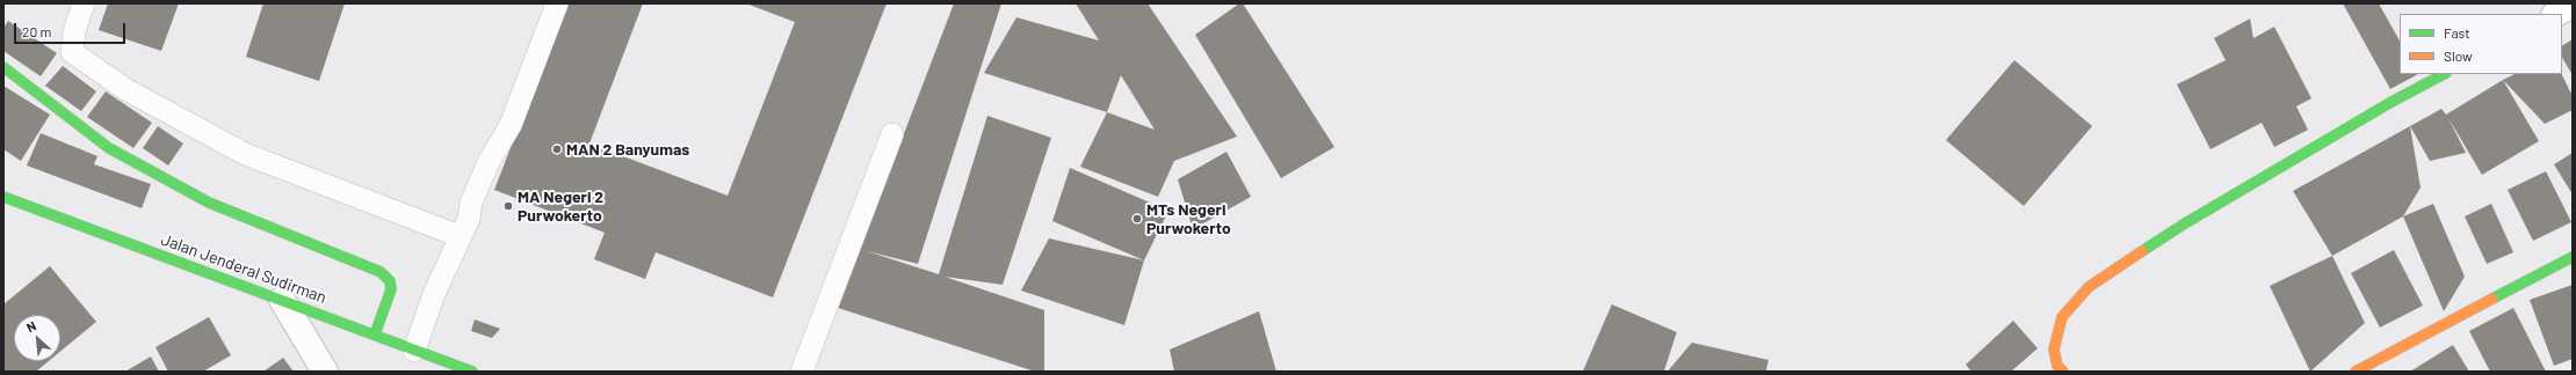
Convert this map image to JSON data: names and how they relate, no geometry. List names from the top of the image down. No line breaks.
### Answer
{"streets":{"street":["Jalan Jenderal Sudirman"]},"places":["MAN 2 Banyumas","MA Negeri 2 Purwokerto","MTs Negeri Purwokerto"],"legend":["Fast","Slow"],"scale_bar":"20 m","north":"top left"}
